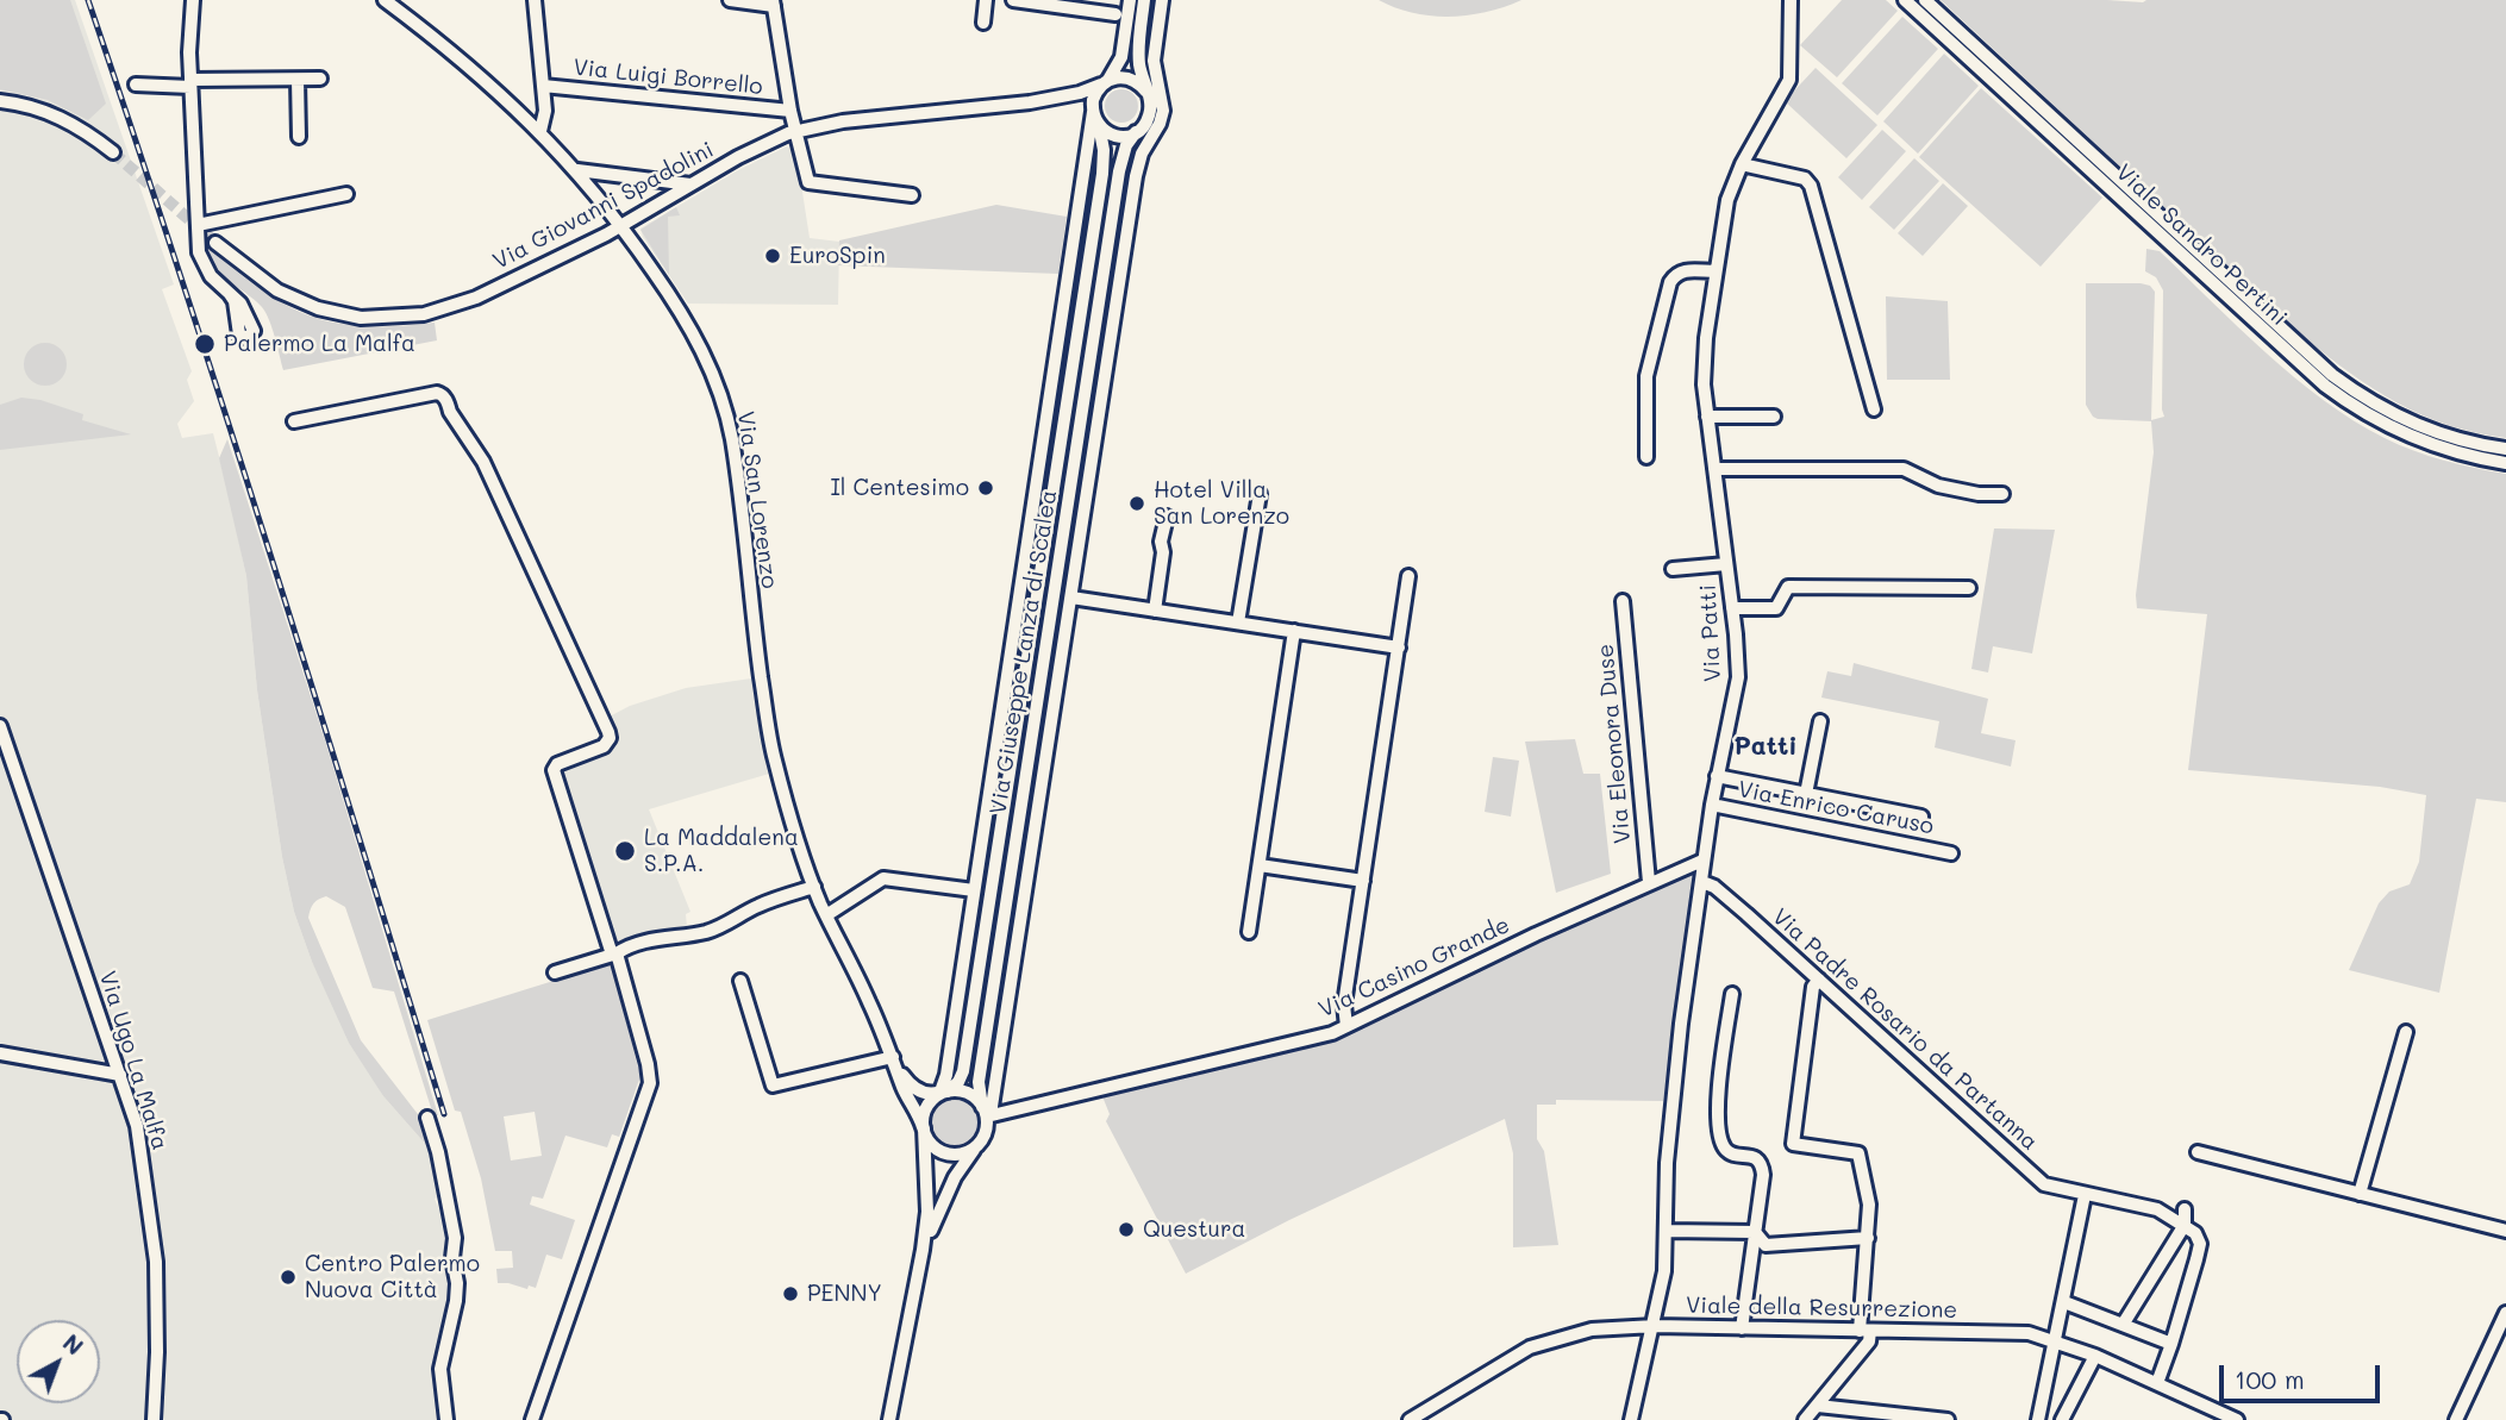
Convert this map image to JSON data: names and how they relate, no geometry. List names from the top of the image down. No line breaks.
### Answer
{"streets":{"street":["Via Luigi Borrello","Via Giovanni Spadolini","Viale Sandro Pertini","Via San Lorenzo","Via Patti","Via Giuseppe Lanza di Scalea","Via Eleonora Duse","Via Enrico Caruso","Via Casino Grande","Via Padre Rosario da Partanna","Via Ugo La Malfa","Viale della Resurrezione"]},"crossings":[["Via Giovanni Spadolini","Via San Lorenzo"],["Via Giovanni Spadolini","Via Giuseppe Lanza di Scalea"],["Via San Lorenzo","Via Giuseppe Lanza di Scalea"],["Via San Lorenzo","Via Casino Grande"],["Via Patti","Via Enrico Caruso"],["Via Patti","Via Casino Grande"],["Via Patti","Via Padre Rosario da Partanna"],["Via Patti","Viale della Resurrezione"],["Via Giuseppe Lanza di Scalea","Via Casino Grande"],["Via Eleonora Duse","Via Casino Grande"]],"districts":["Patti"],"places":["EuroSpin","Palermo La Malfa","Il Centesimo","Hotel Villa San Lorenzo","La Maddalena S.P.A.","Questura","Centro Palermo Nuova Città","PENNY"],"scale_bar":"100 m","north":"top right"}
